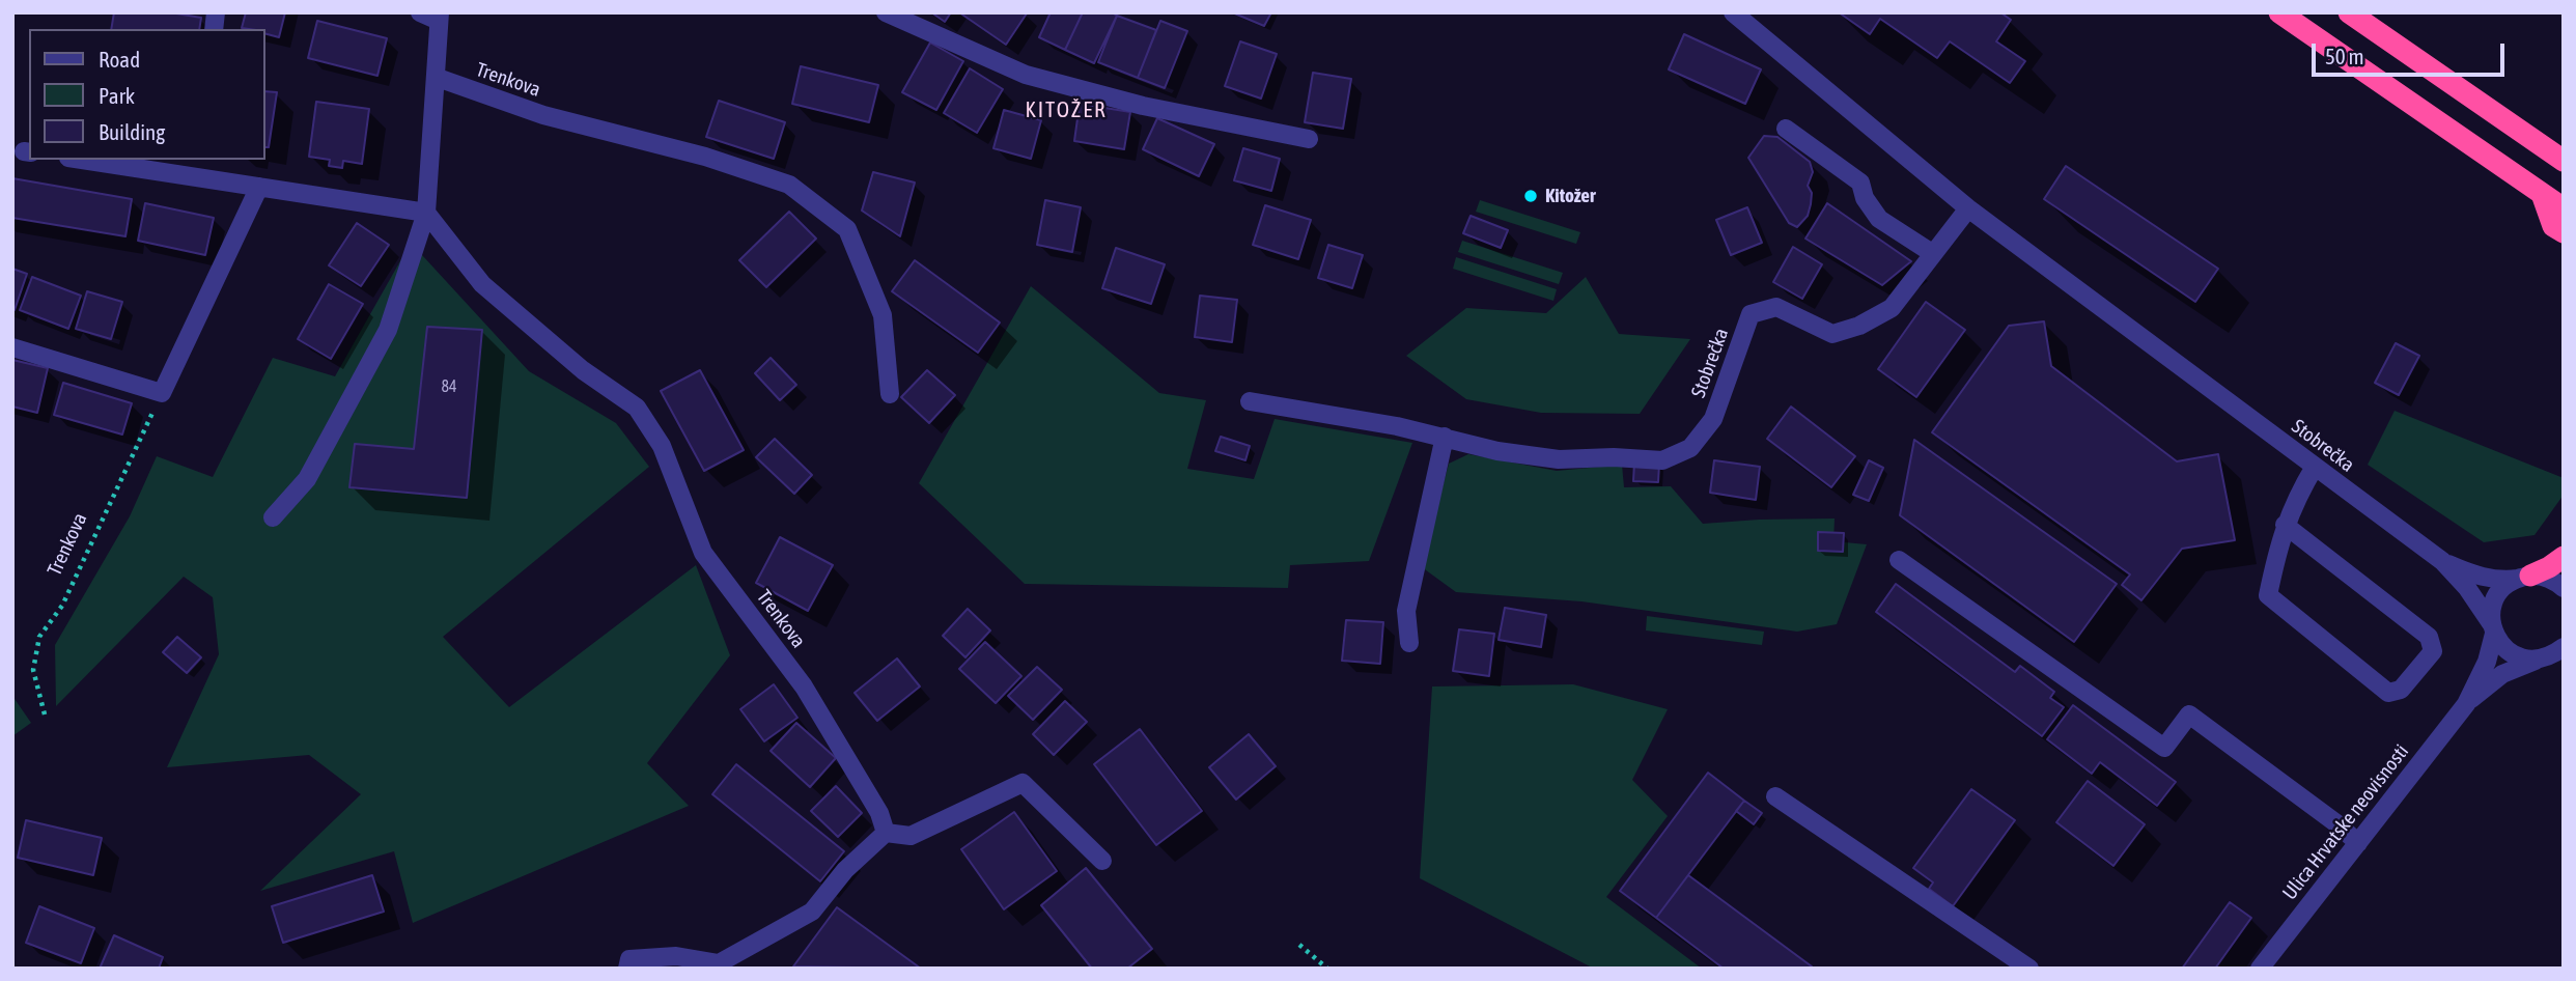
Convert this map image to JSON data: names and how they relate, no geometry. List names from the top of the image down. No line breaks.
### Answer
{"streets":{"street":["Trenkova","Stobrečka","Ulica Hrvatske neovisnosti"]},"crossings":[["Stobrečka","Ulica Hrvatske neovisnosti"]],"districts":["KITOŽER"],"places":["Kitožer"],"house_numbers":["84"],"legend":["Road","Park","Building"],"scale_bar":"50 m"}
